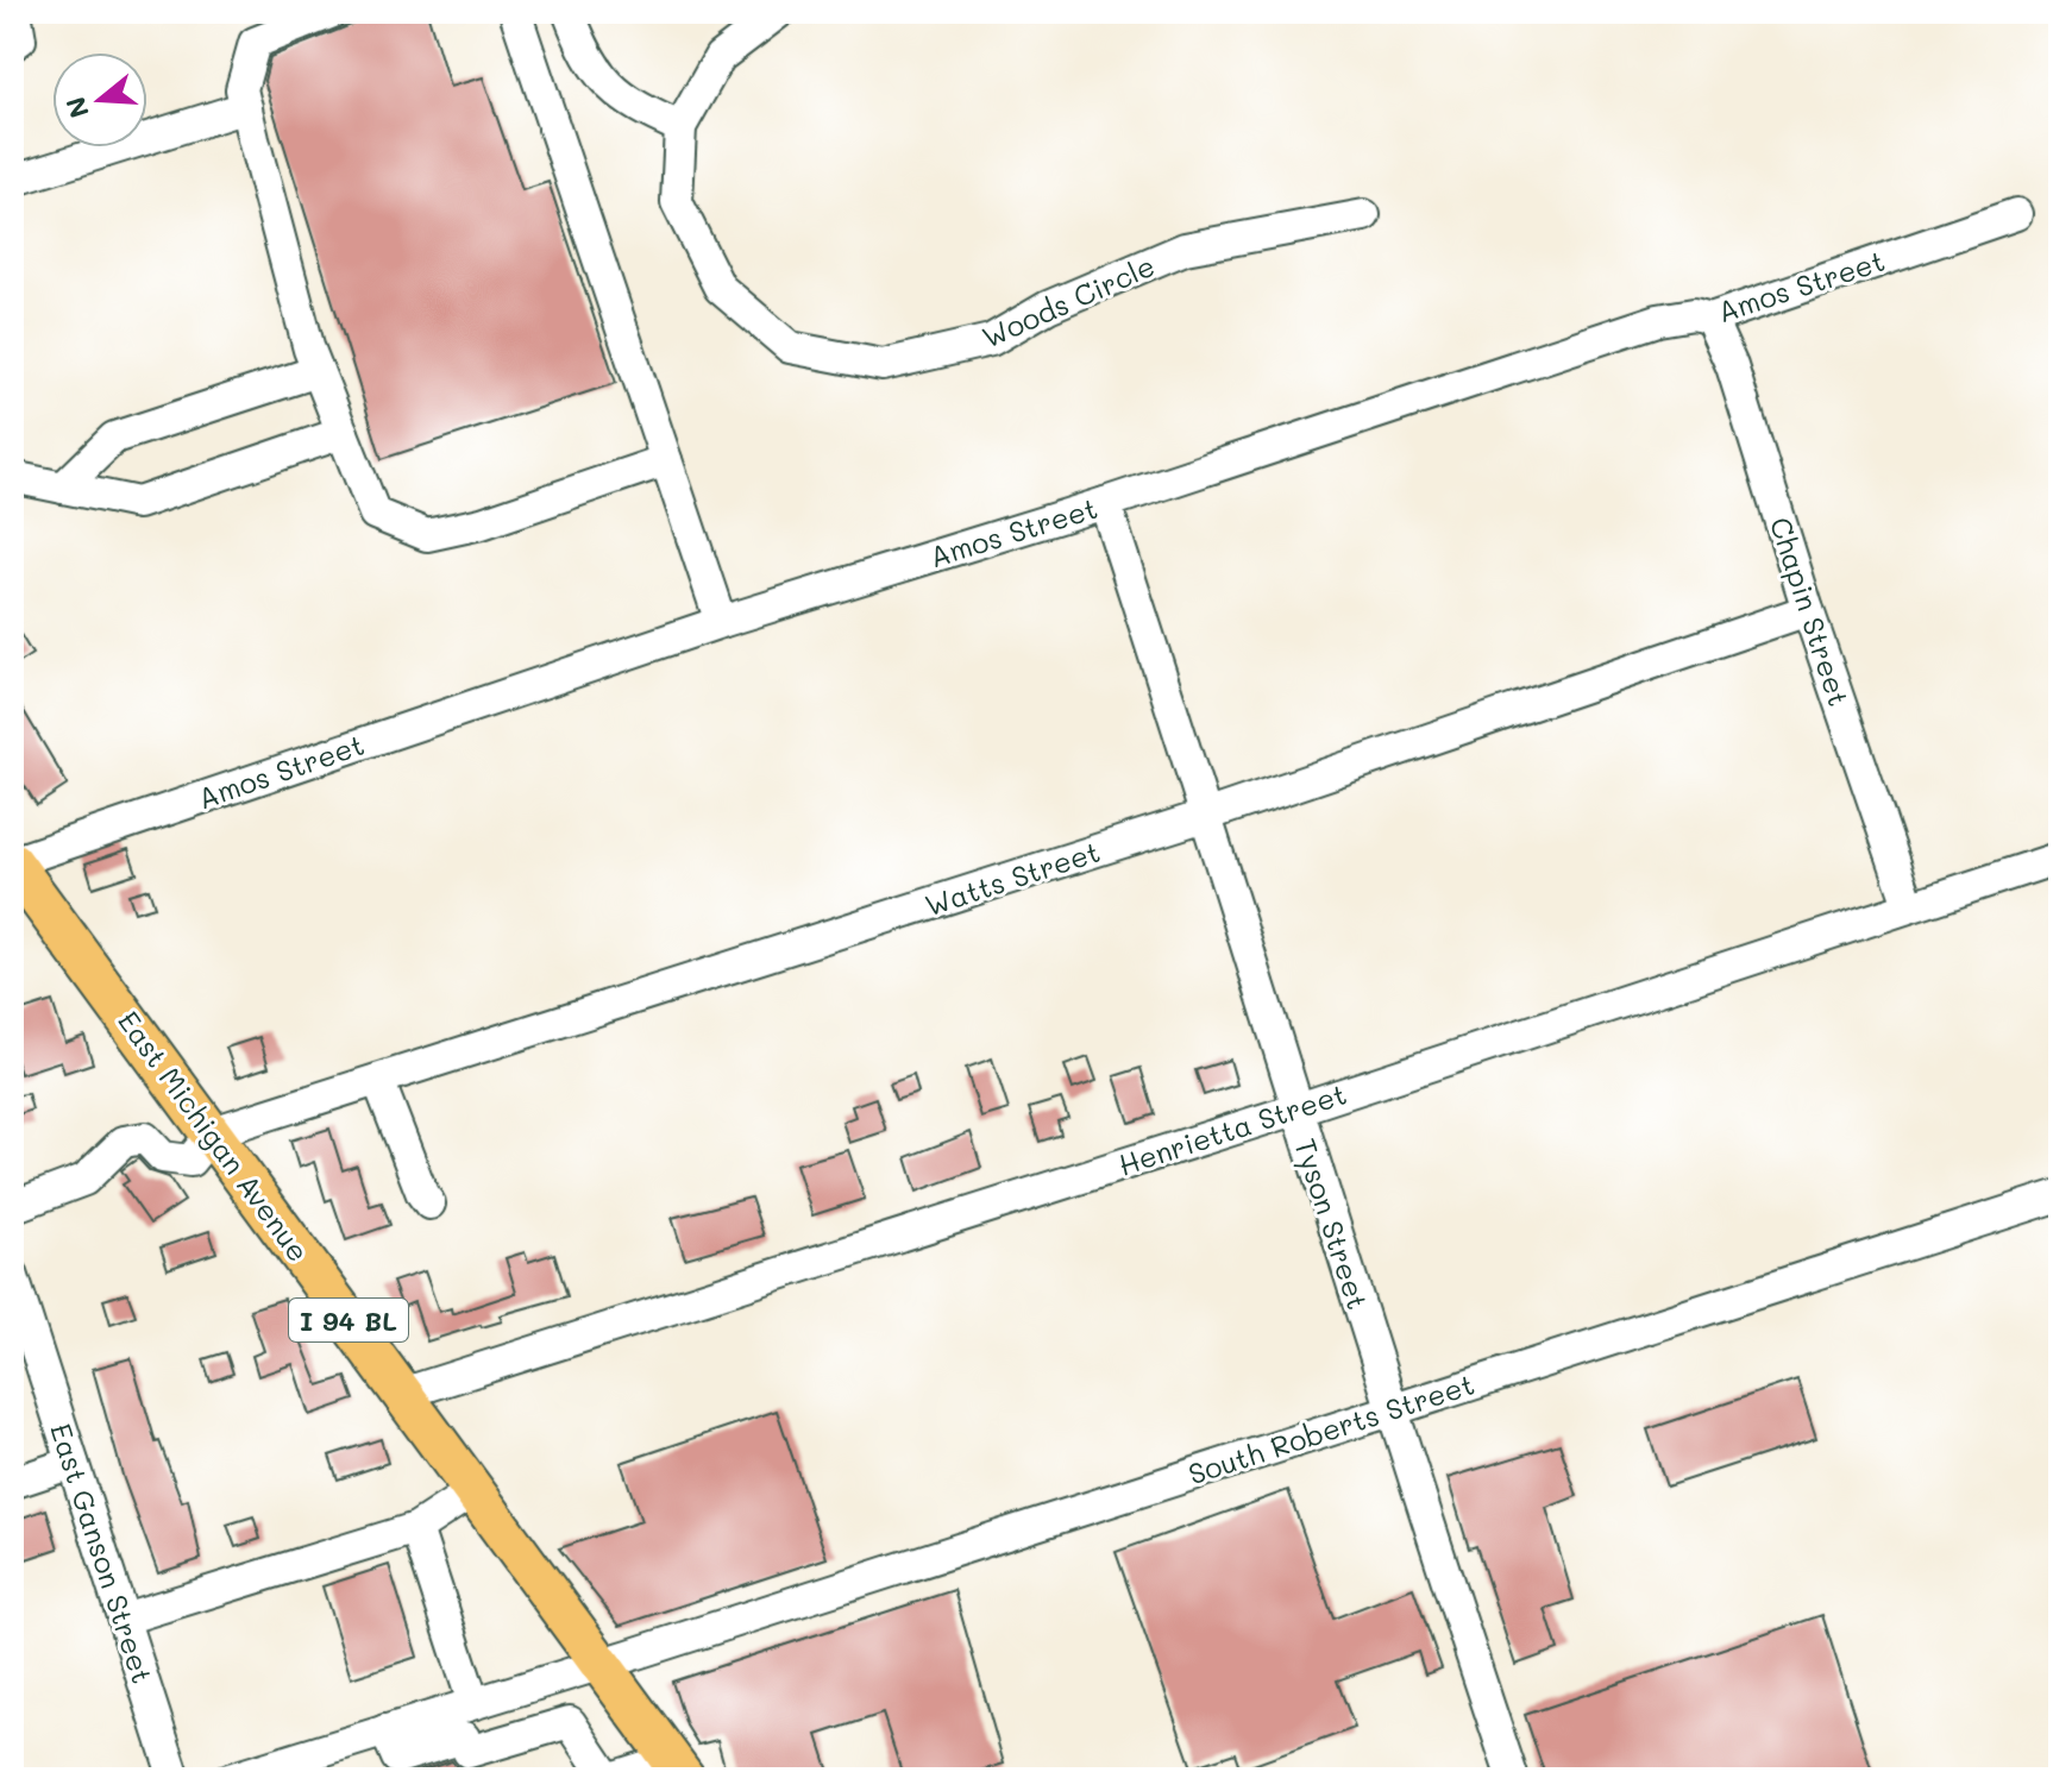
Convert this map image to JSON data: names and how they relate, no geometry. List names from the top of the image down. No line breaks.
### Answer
{"streets":{"main road":["East Michigan Avenue","I 94 BL"],"street":["Amos Street","Woods Circle","Chapin Street","Watts Street","Henrietta Street","Tyson Street","South Roberts Street","East Ganson Street"]},"crossings":[["Amos Street","Chapin Street"],["Amos Street","East Michigan Avenue"],["Amos Street","Tyson Street"],["Chapin Street","Watts Street"],["Chapin Street","Henrietta Street"],["Watts Street","East Michigan Avenue"],["Watts Street","Tyson Street"],["Henrietta Street","East Michigan Avenue"],["Henrietta Street","Tyson Street"],["East Michigan Avenue","South Roberts Street"],["Tyson Street","South Roberts Street"]],"north":"left"}
